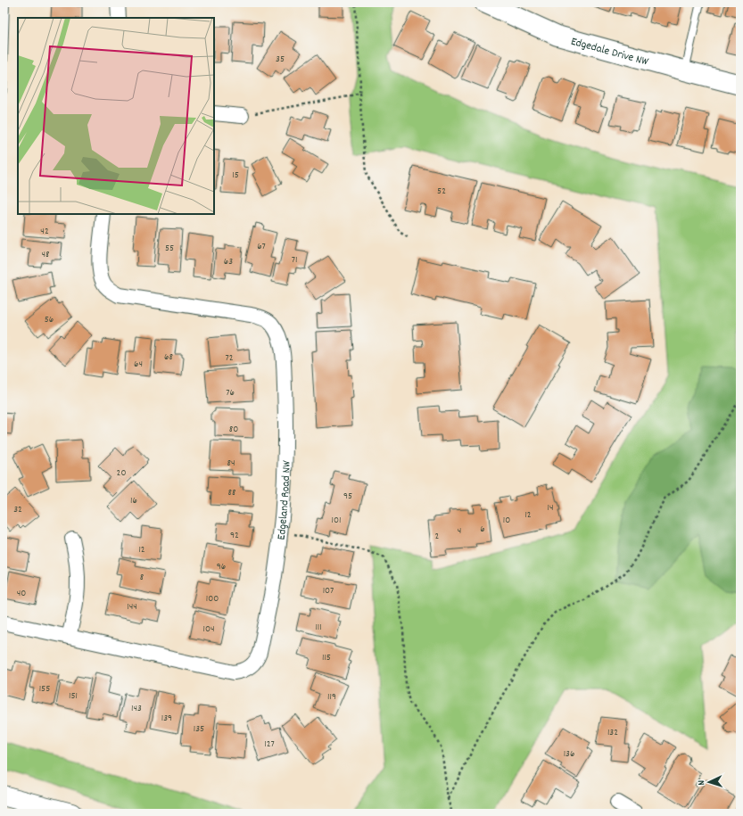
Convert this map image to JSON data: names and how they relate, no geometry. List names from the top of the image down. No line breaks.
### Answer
{"streets":{"street":["Edgedale Drive NW","Edgeland Road NW"]},"house_numbers":["35","15","52","42","67","55","48","71","63","56","68","72","64","76","80","84","20","88","95","16","14","32","12","101","10","6","4","92","2","12","96","8","107","40","100","144","111","104","115","155","151","119","143","139","135","132","127","136"],"north":"left"}
